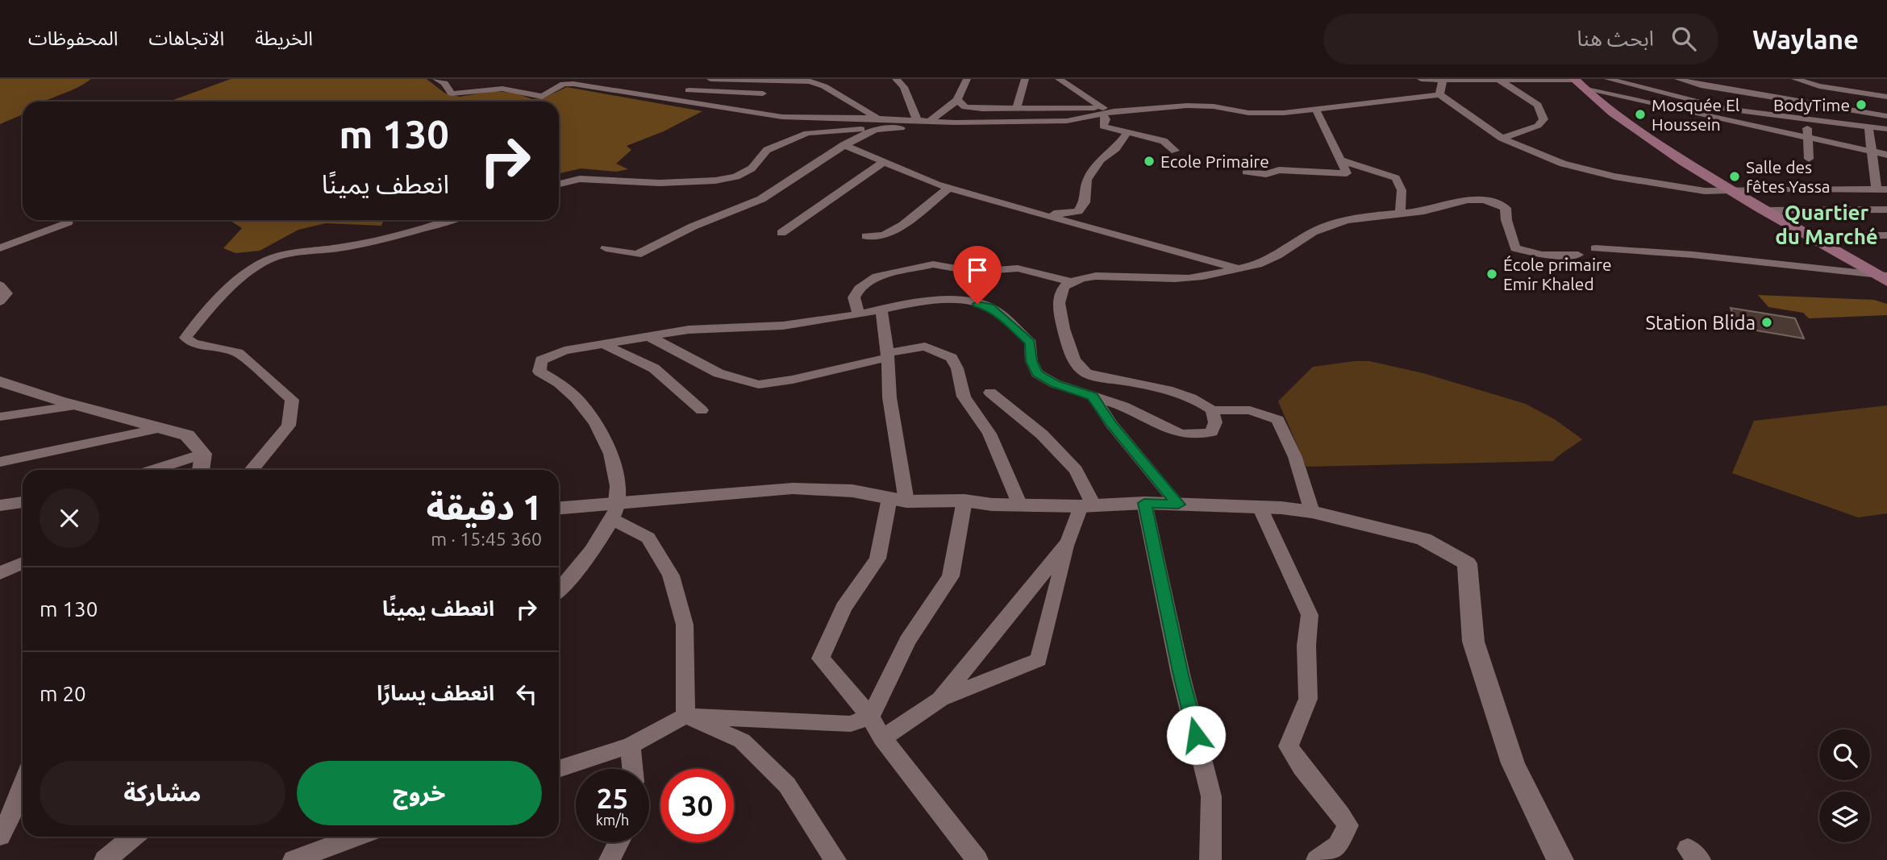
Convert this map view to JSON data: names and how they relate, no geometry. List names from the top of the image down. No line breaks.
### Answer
{"districts":["Quartier du Marché"],"places":["BodyTime","Mosquée El Houssein","Ecole Primaire","Salle des fêtes Yassa","École primaire Emir Khaled","Station Blida"],"page":{"header":"Waylane","search":"ابحث هنا","nav":["الخريطة","الاتجاهات","المحفوظات"],"turn":["130 m","انعطف يمينًا"],"heading":["1 دقيقة","360 m · 15:45"],"list":[{"name":"انعطف يمينًا","value":"130 m"},{"name":"انعطف يسارًا","value":"20 m"}],"buttons":["خروج","مشاركة"],"speed":"25 km/h","limit":"30"}}
